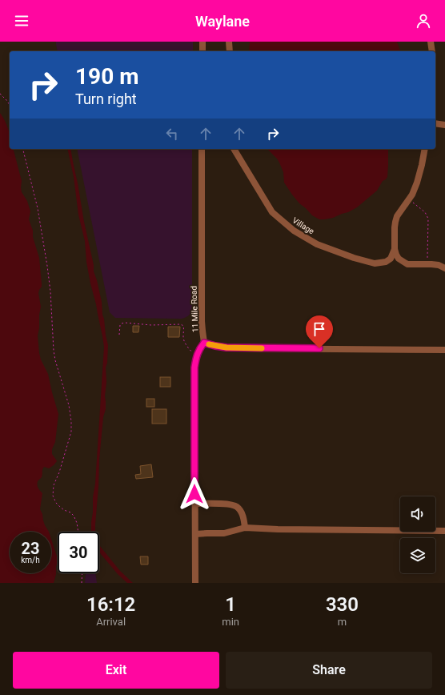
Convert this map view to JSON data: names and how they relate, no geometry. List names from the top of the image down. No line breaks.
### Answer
{"streets":{"street":["Village","11 Mile Road"]},"page":{"header":"Waylane","turn":["190 m","Turn right"],"speed":"23 km/h","limit":"30","eta":["16:12","Arrival","1","min","330","m"],"buttons":["Exit","Share"]}}
